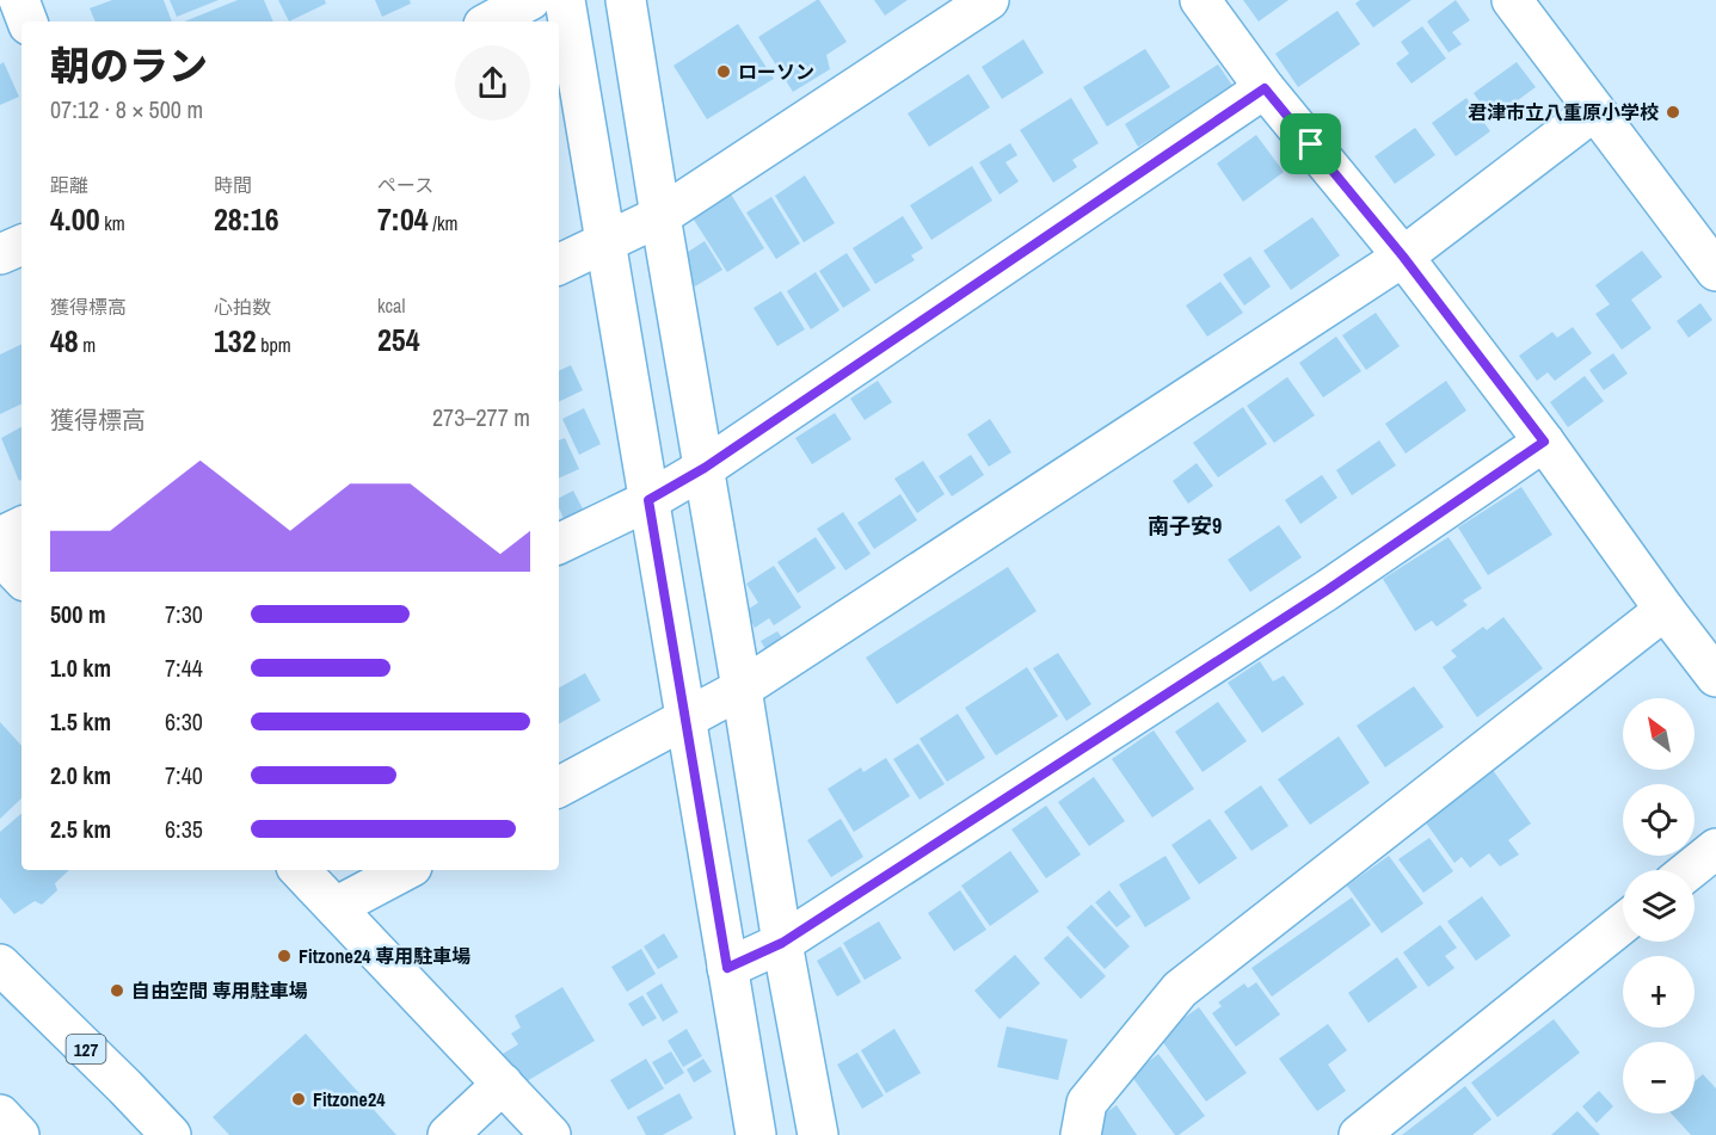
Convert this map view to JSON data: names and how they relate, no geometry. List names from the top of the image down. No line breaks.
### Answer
{"streets":{"main road":["127"]},"districts":["南子安9"],"places":["ローソン","君津市立八重原小学校","Fitzone24 専用駐車場","自由空間 専用駐車場","Fitzone24"],"north":"top left","page":{"heading":["朝のラン","07:12 · 8 × 500 m"],"stats":[["距離","4.00 km"],["時間","28:16"],["ペース","7:04 /km"],["獲得標高","48 m"],["心拍数","132 bpm"],["kcal","254"]],"chart":["獲得標高","273–277 m"],"list":[{"name":"500 m","note":"7:30"},{"name":"1.0 km","note":"7:44"},{"name":"1.5 km","note":"6:30"},{"name":"2.0 km","note":"7:40"},{"name":"2.5 km","note":"6:35"}],"map_buttons":["+","−"]}}
